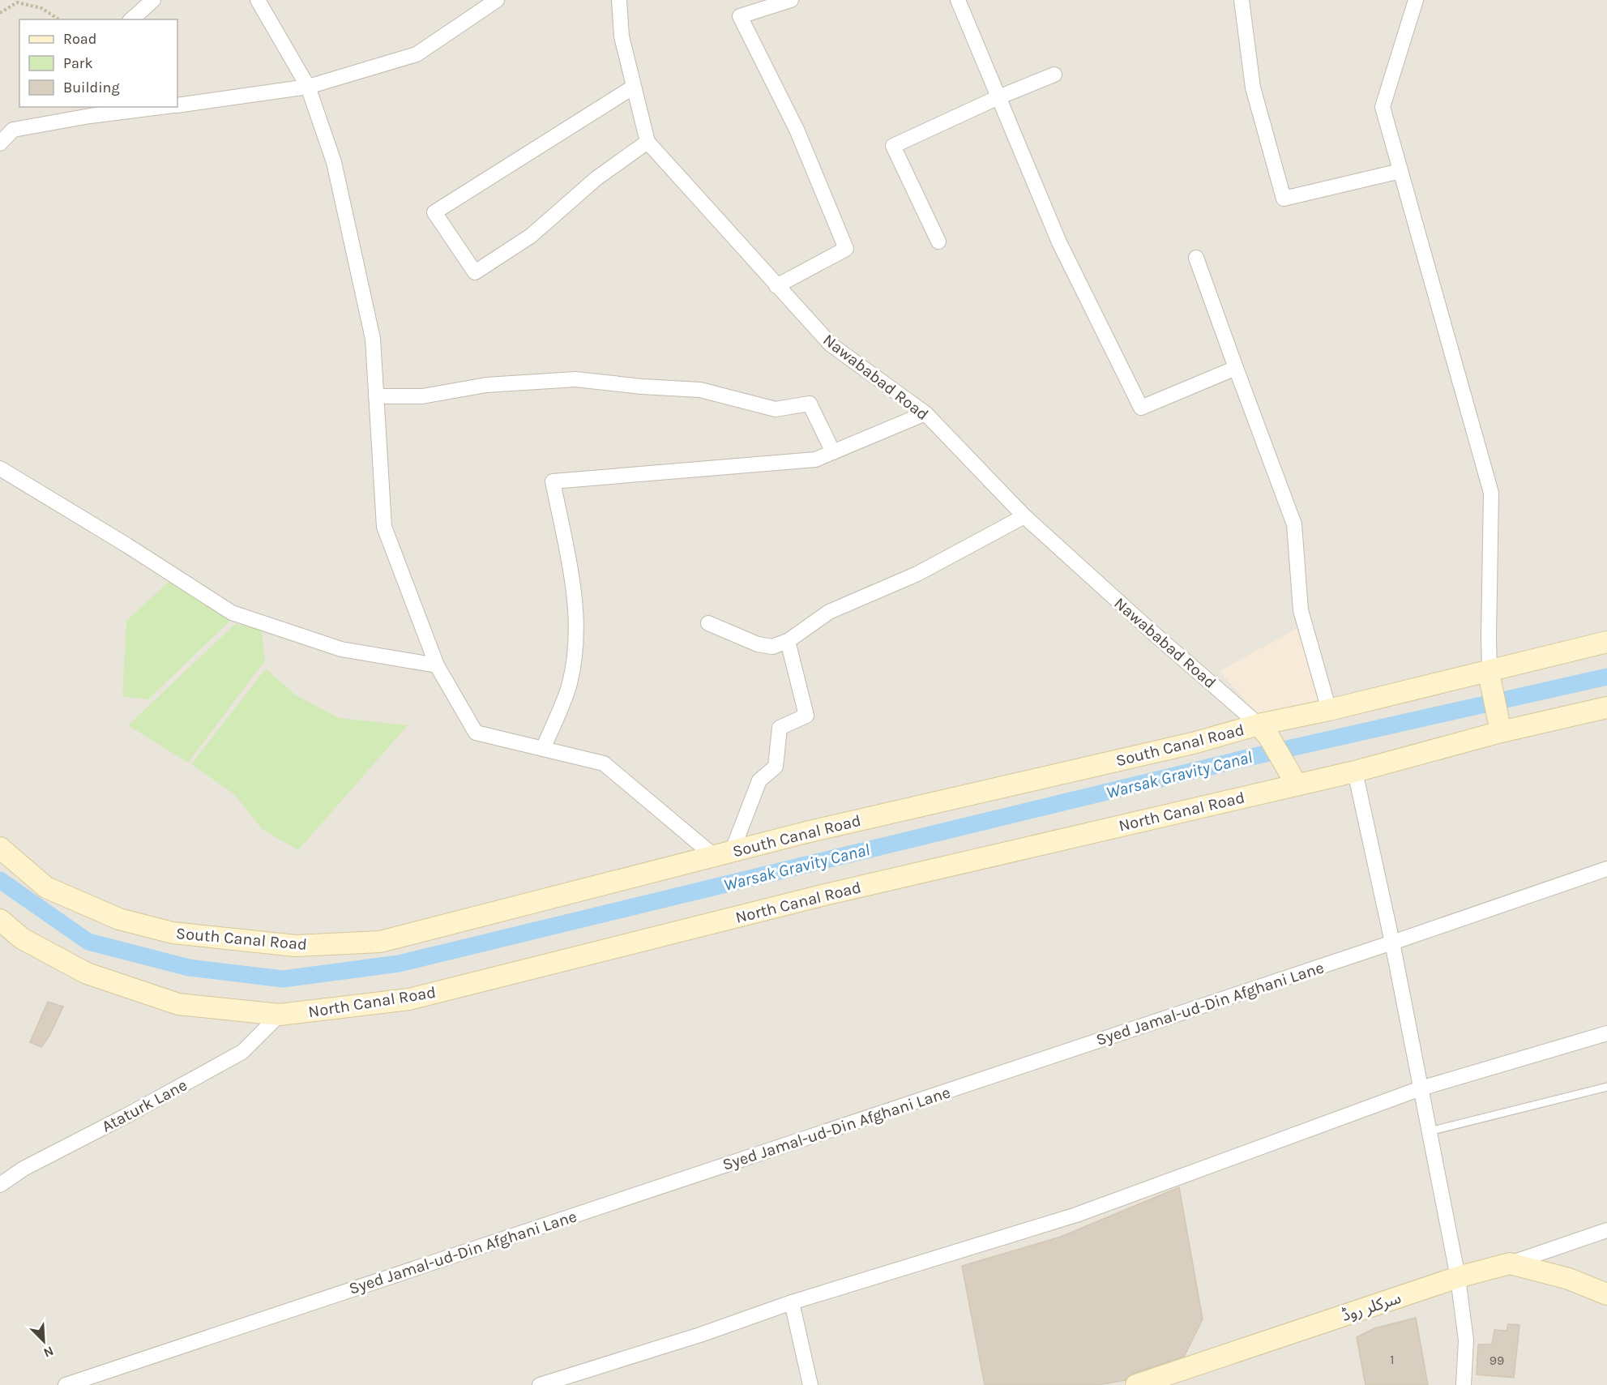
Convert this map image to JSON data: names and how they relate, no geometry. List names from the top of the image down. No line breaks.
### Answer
{"streets":{"main road":["South Canal Road","North Canal Road","سرکلر روڈ"],"street":["Nawababad Road","Syed Jamal-ud-Din Afghani Lane","Ataturk Lane"]},"crossings":[["Nawababad Road","South Canal Road"],["North Canal Road","Ataturk Lane"]],"water":["Warsak Gravity Canal"],"house_numbers":["1","99"],"legend":["Road","Park","Building"],"north":"bottom right"}
